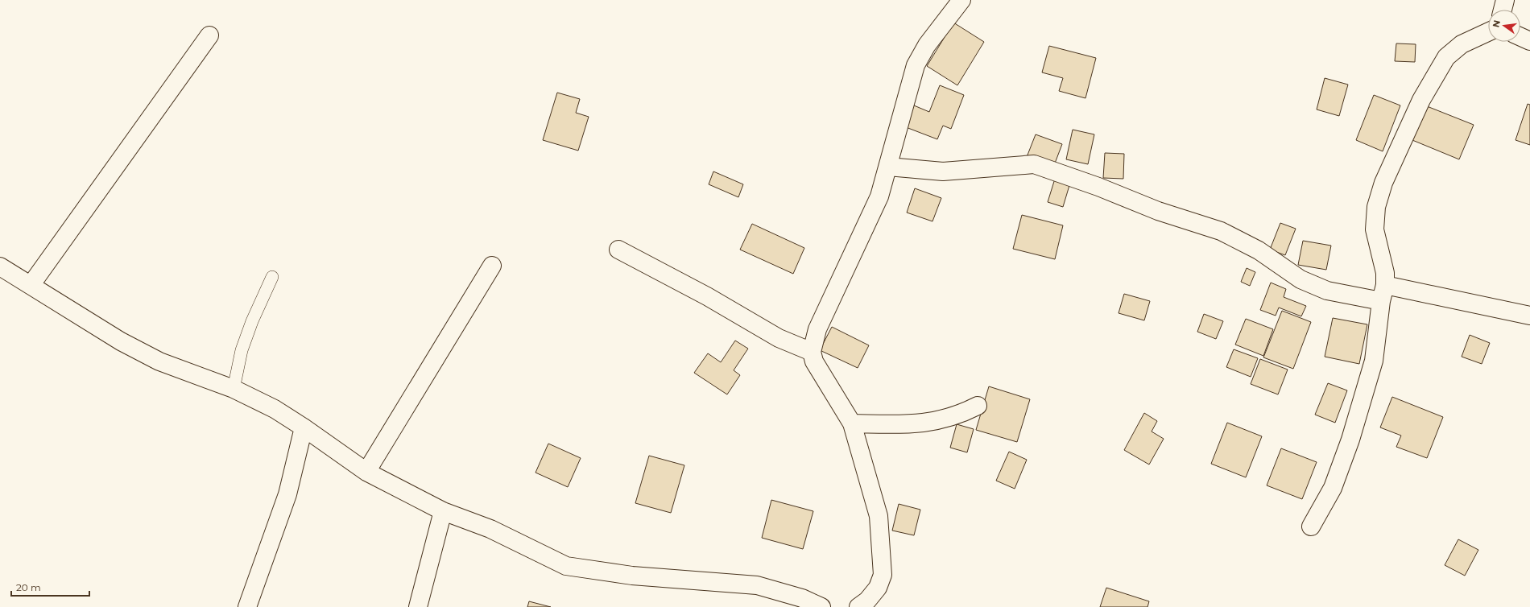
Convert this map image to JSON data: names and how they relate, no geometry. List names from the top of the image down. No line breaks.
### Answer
{"scale_bar":"20 m","north":"left"}
